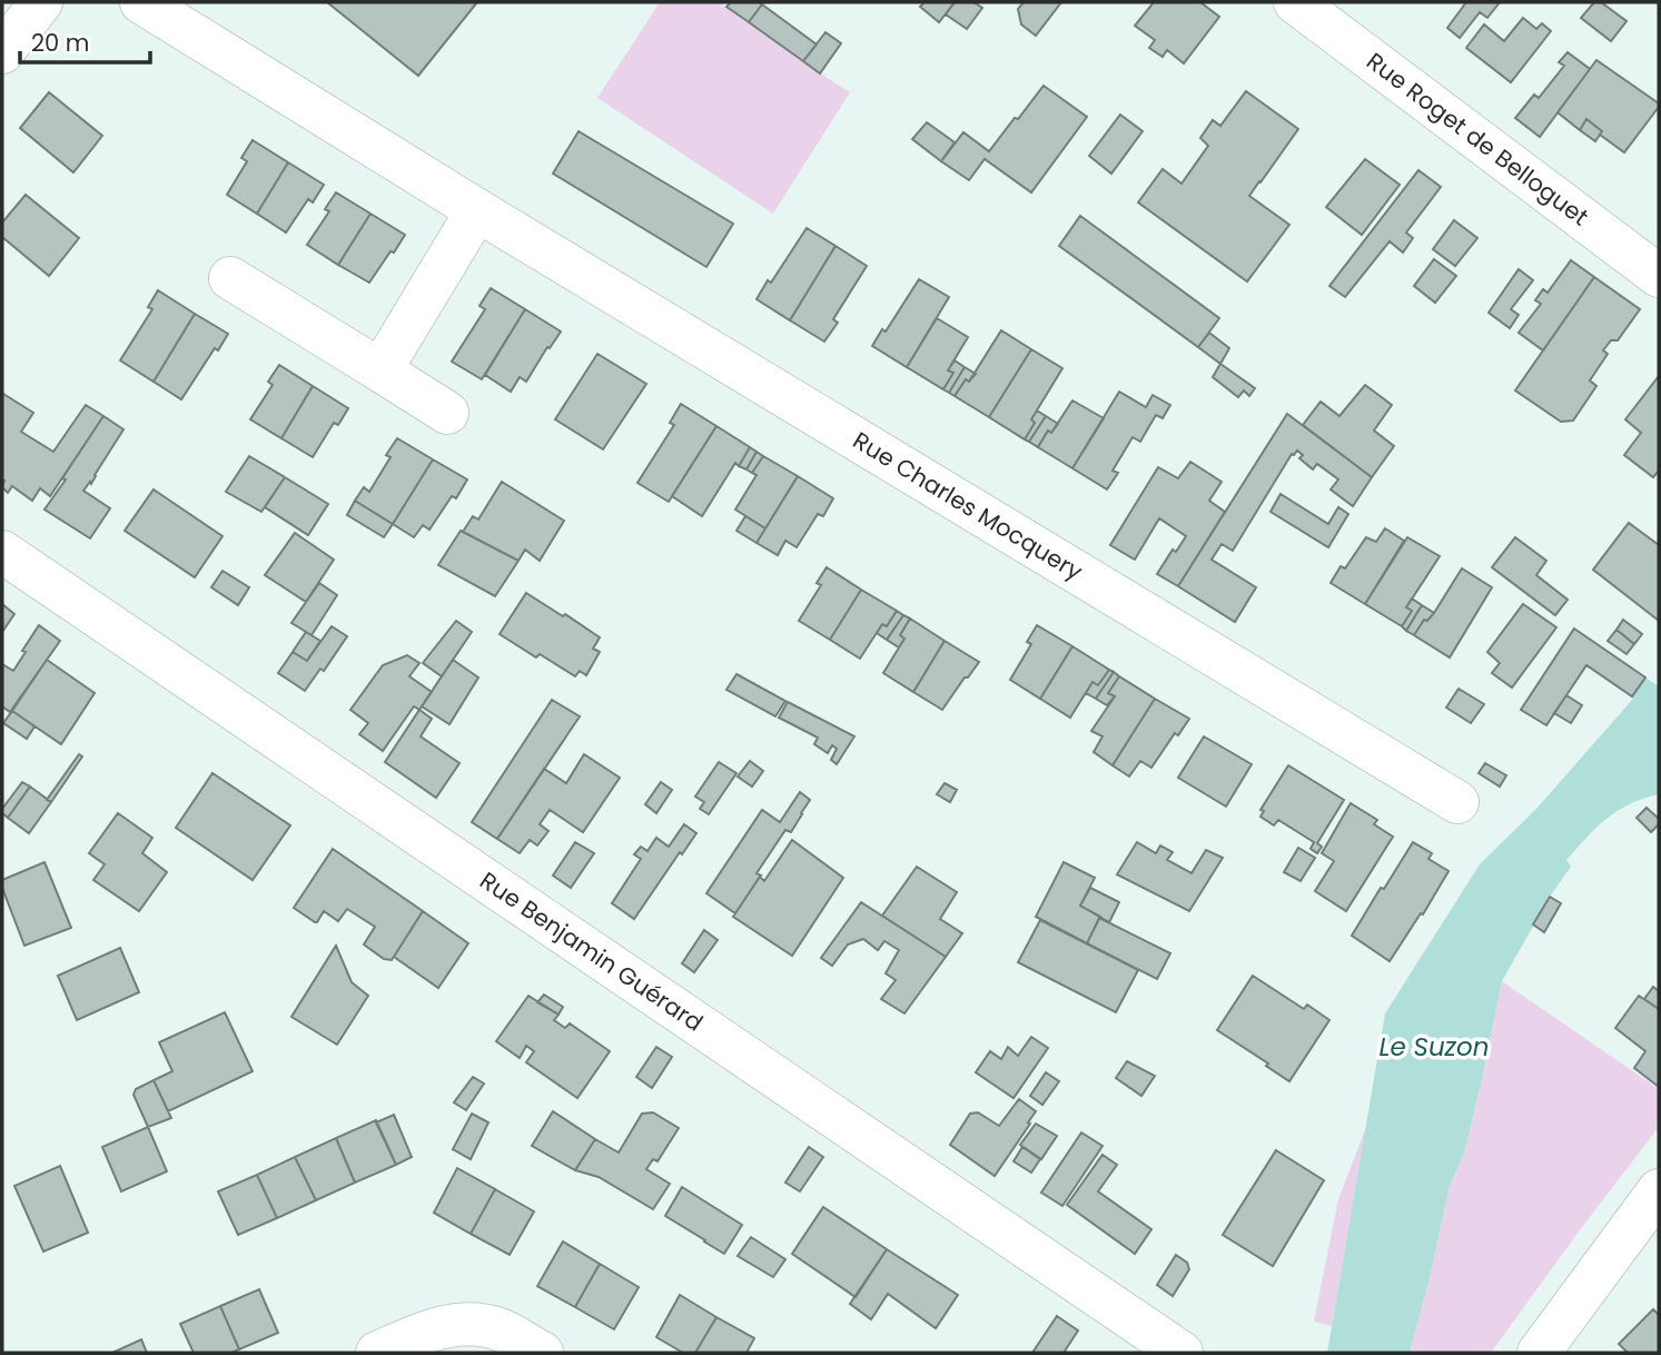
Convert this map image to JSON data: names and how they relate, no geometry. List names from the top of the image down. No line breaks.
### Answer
{"streets":{"street":["Rue Roget de Belloguet","Rue Charles Mocquery","Rue Benjamin Guérard"]},"water":["Le Suzon"],"scale_bar":"20 m"}
